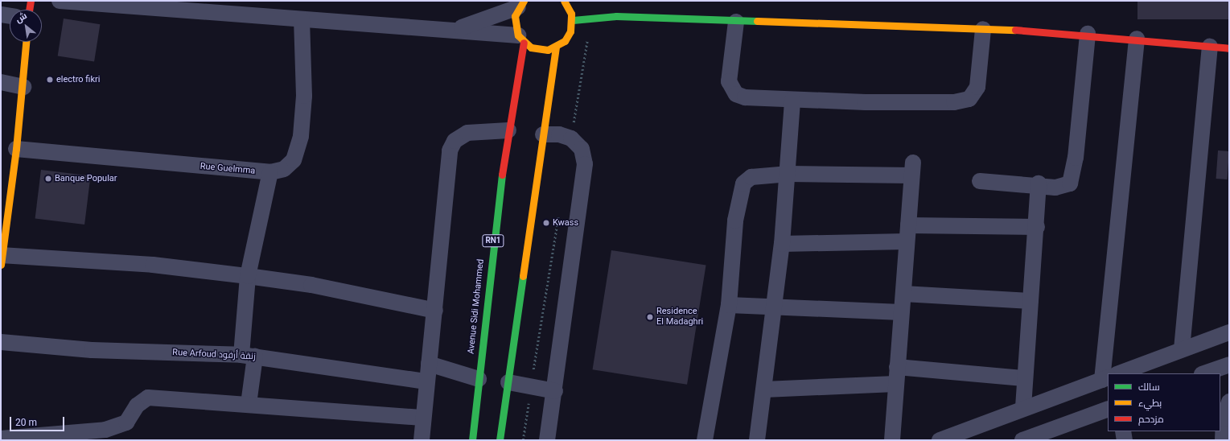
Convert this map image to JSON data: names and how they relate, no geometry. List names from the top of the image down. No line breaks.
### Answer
{"streets":{"main road":["RN1","Avenue Sidi Mohammed"],"street":["Rue Guelmma","Rue Arfoud زنقة أرفود"]},"crossings":[["RN1","Avenue Sidi Mohammed"]],"places":["electro fikri","Banque Popular","Kwass","Residence El Madaghri"],"legend":["سالك","بطيء","مزدحم"],"scale_bar":"20 m","north":"top left"}
